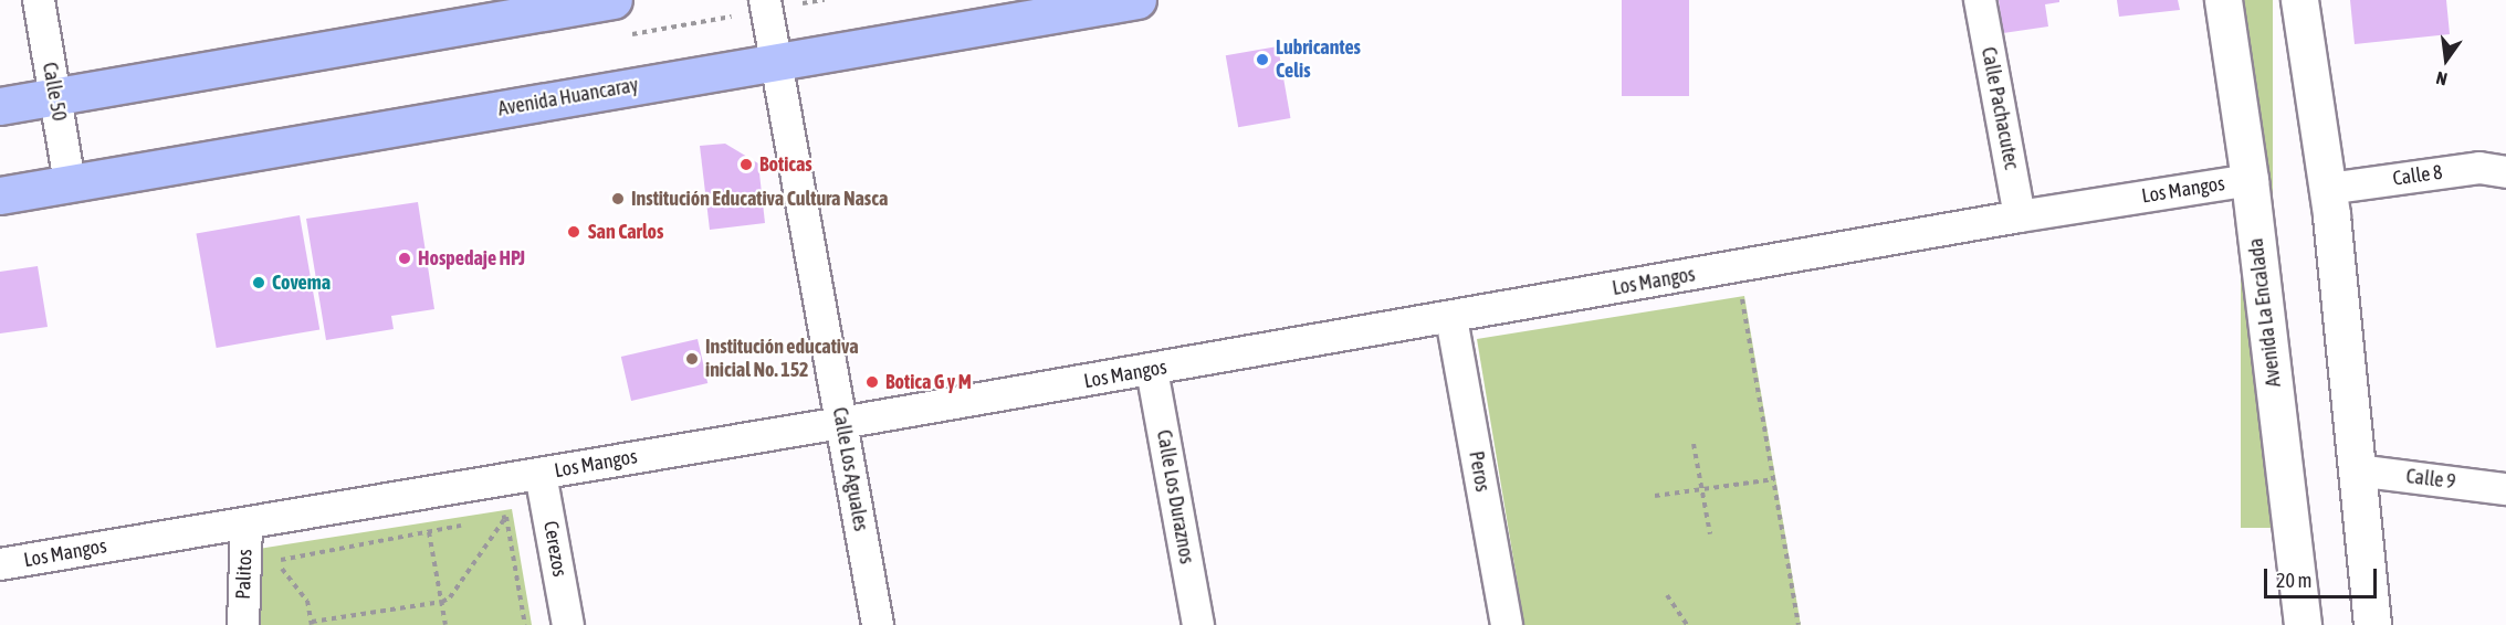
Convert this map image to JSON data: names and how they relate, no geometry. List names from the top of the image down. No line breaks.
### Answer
{"streets":{"main road":["Avenida Huancaray","Avenida La Encalada"],"street":["Calle 50","Calle Pachacutec","Calle 8","Los Mangos","Calle Los Aguales","Peros","Calle 9","Calle Los Duraznos","Cerezos","Palitos"]},"crossings":[["Calle 50","Avenida Huancaray"],["Avenida Huancaray","Calle Los Aguales"],["Calle Pachacutec","Los Mangos"],["Los Mangos","Avenida La Encalada"],["Los Mangos","Calle Los Aguales"],["Los Mangos","Peros"],["Los Mangos","Calle Los Duraznos"],["Los Mangos","Cerezos"],["Los Mangos","Palitos"]],"places":["Lubricantes Celis","Boticas","Institución Educativa Cultura Nasca","San Carlos","Hospedaje HPJ","Covema","Institución educativa inicial No. 152","Botica G y M"],"scale_bar":"20 m","north":"bottom"}
